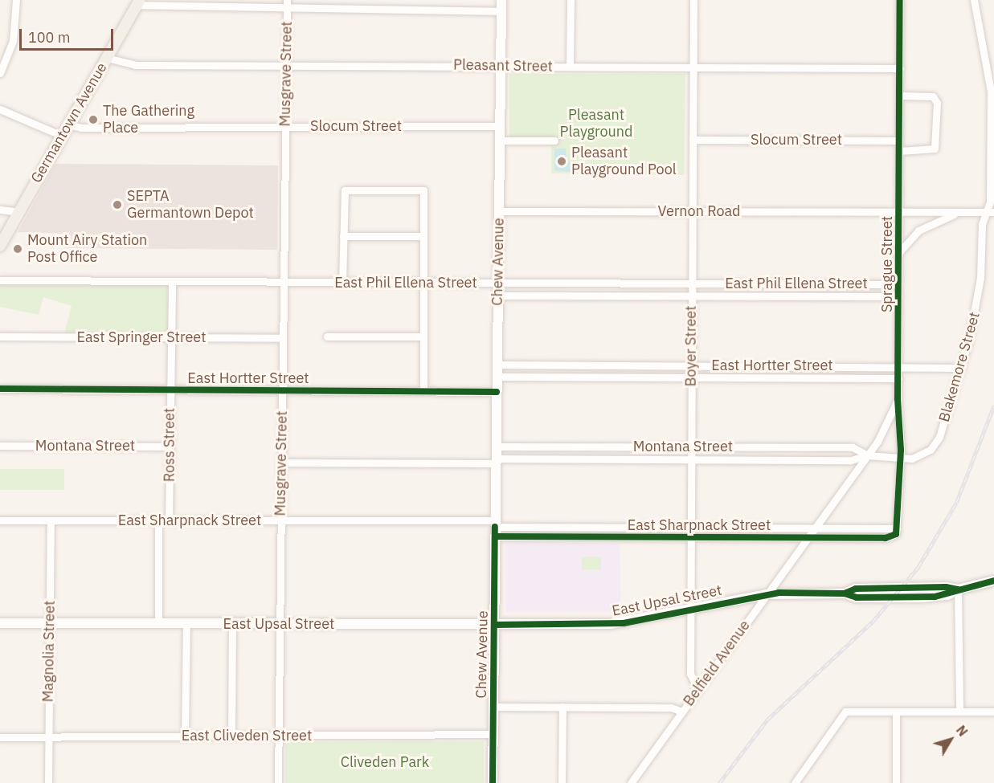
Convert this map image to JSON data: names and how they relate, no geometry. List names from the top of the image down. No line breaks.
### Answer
{"streets":{"main road":["Germantown Avenue"],"street":["Pleasant Street","Musgrave Street","Slocum Street","Vernon Road","Chew Avenue","Sprague Street","East Phil Ellena Street","East Springer Street","Boyer Street","East Hortter Street","Blakemore Street","Ross Street","Montana Street","East Sharpnack Street","East Upsal Street","Magnolia Street","Belfield Avenue","East Cliveden Street"]},"crossings":[["Pleasant Street","Musgrave Street"],["Pleasant Street","Germantown Avenue"],["Pleasant Street","Chew Avenue"],["Pleasant Street","Sprague Street"],["Pleasant Street","Boyer Street"],["Musgrave Street","Slocum Street"],["Musgrave Street","East Phil Ellena Street"],["Musgrave Street","East Springer Street"],["Musgrave Street","East Hortter Street"],["Musgrave Street","Montana Street"],["Musgrave Street","East Sharpnack Street"],["Musgrave Street","East Upsal Street"],["Musgrave Street","East Cliveden Street"],["Germantown Avenue","Slocum Street"],["Slocum Street","Chew Avenue"],["Slocum Street","Sprague Street"],["Slocum Street","Boyer Street"],["Vernon Road","Chew Avenue"],["Vernon Road","Sprague Street"],["Vernon Road","Boyer Street"],["Vernon Road","Blakemore Street"],["Chew Avenue","East Phil Ellena Street"],["Chew Avenue","East Hortter Street"],["Chew Avenue","Montana Street"],["Chew Avenue","East Sharpnack Street"],["Chew Avenue","East Upsal Street"],["Chew Avenue","East Cliveden Street"],["Sprague Street","East Phil Ellena Street"],["Sprague Street","East Hortter Street"],["Sprague Street","Montana Street"],["Sprague Street","East Sharpnack Street"],["Sprague Street","Belfield Avenue"],["East Phil Ellena Street","Boyer Street"],["East Phil Ellena Street","Ross Street"],["East Springer Street","Ross Street"],["Boyer Street","East Hortter Street"],["Boyer Street","Montana Street"],["Boyer Street","East Sharpnack Street"],["Boyer Street","East Upsal Street"],["Boyer Street","Belfield Avenue"],["East Hortter Street","Blakemore Street"],["East Hortter Street","Ross Street"],["Blakemore Street","Montana Street"],["Ross Street","Montana Street"],["Ross Street","East Sharpnack Street"],["Montana Street","Belfield Avenue"],["East Sharpnack Street","Magnolia Street"],["East Sharpnack Street","Belfield Avenue"],["East Upsal Street","Magnolia Street"],["East Upsal Street","Belfield Avenue"],["Magnolia Street","East Cliveden Street"]],"parks":["Pleasant Playground","Cliveden Park"],"places":["The Gathering Place","Pleasant Playground Pool","SEPTA Germantown Depot","Mount Airy Station Post Office"],"scale_bar":"100 m","north":"top right"}
